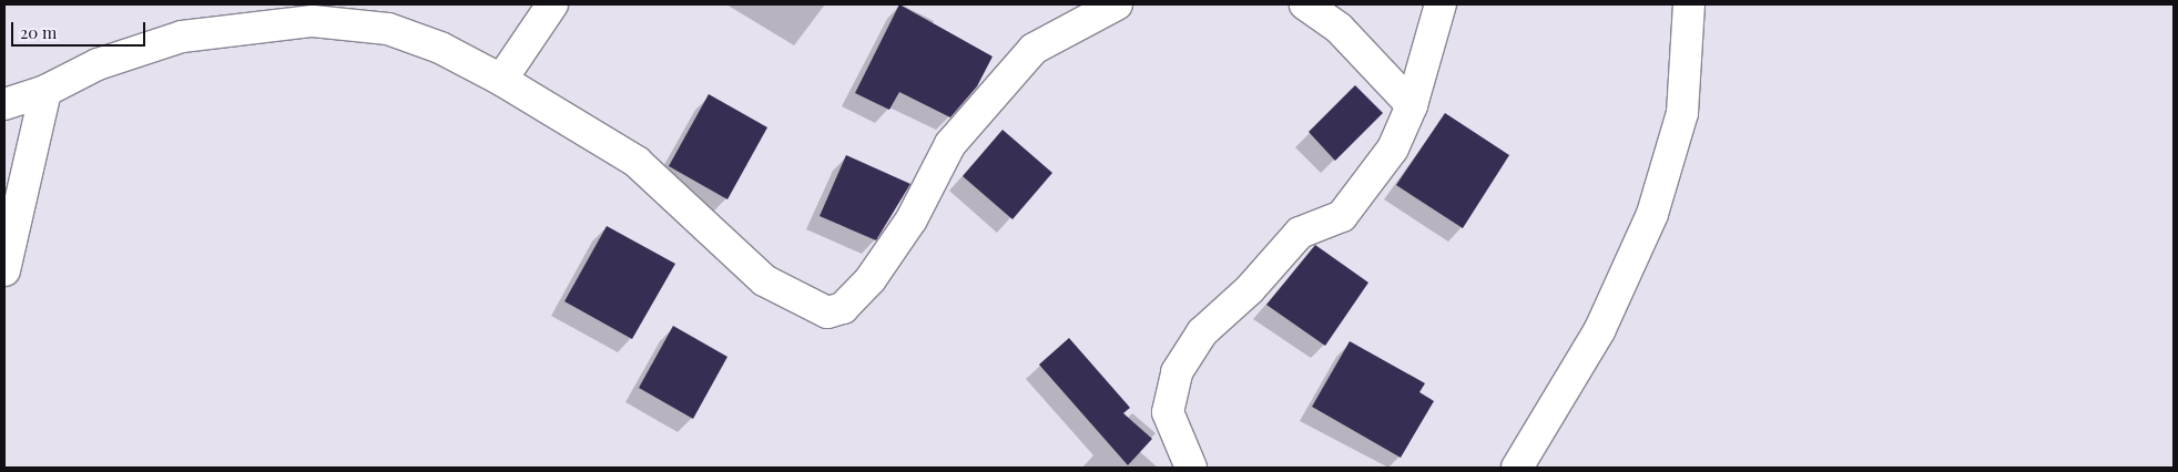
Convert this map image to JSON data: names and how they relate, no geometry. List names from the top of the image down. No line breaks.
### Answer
{"scale_bar":"20 m"}
